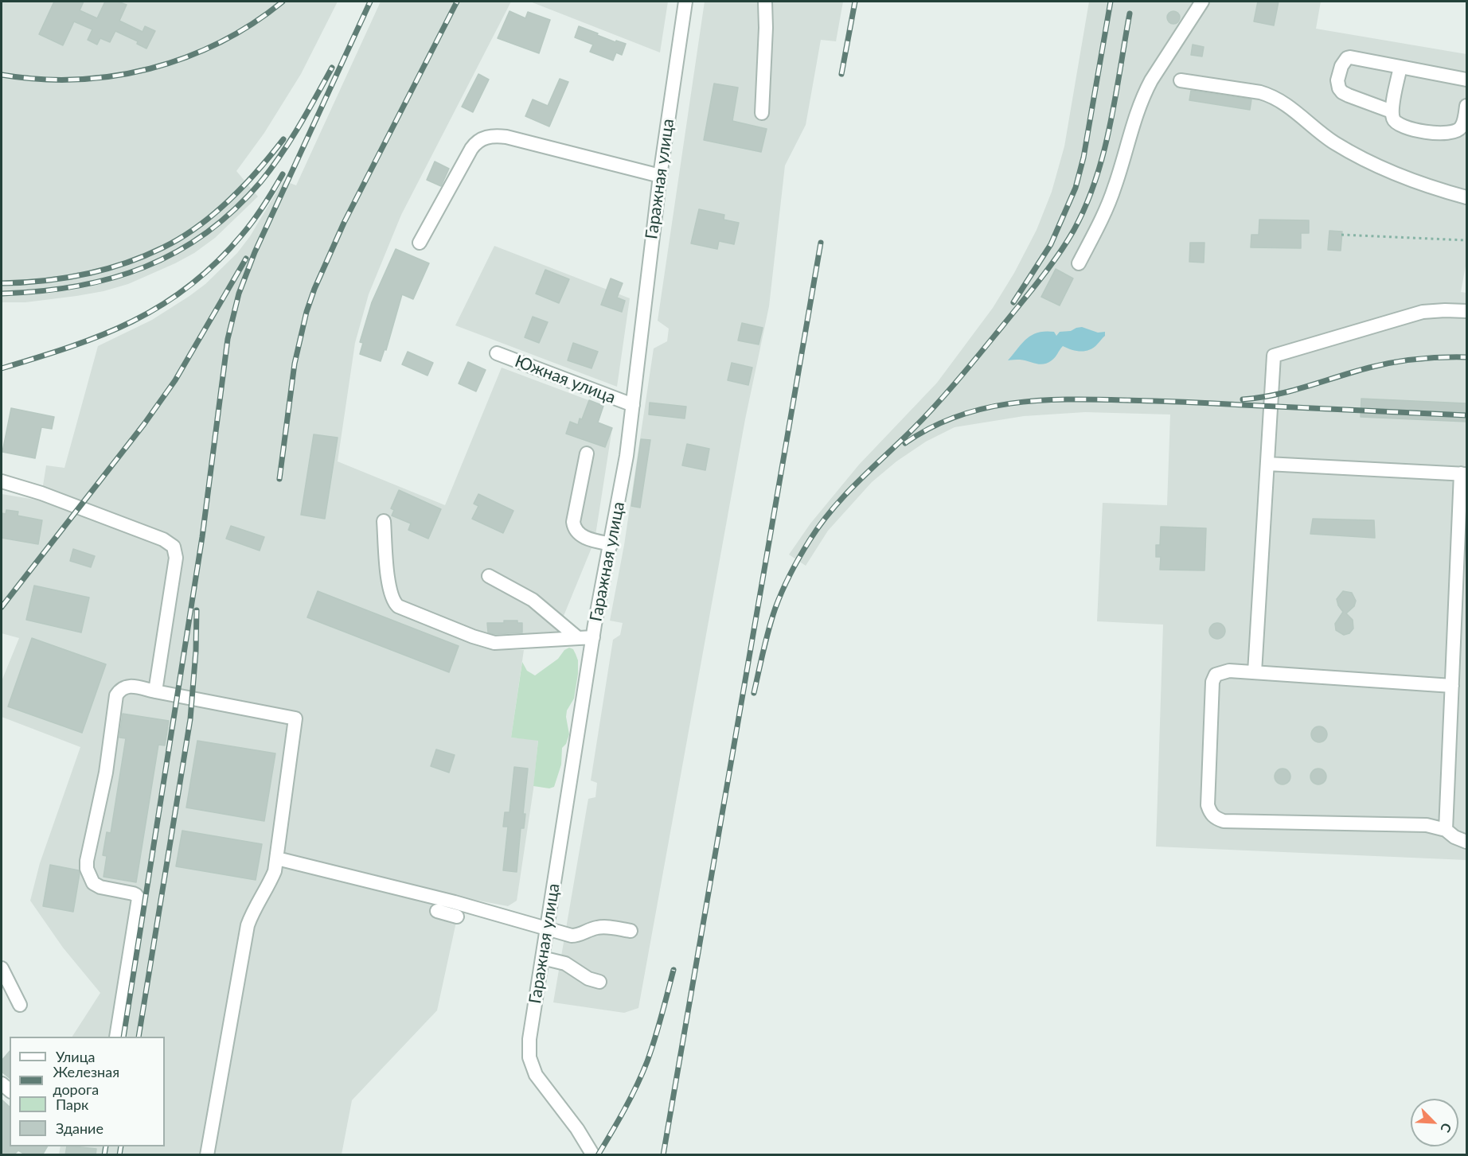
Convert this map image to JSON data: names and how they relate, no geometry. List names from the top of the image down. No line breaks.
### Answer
{"streets":{"street":["Гаражная улица","Южная улица"]},"crossings":[["Гаражная улица","Южная улица"]],"legend":["Улица","Железная дорога","Парк","Здание"],"north":"bottom right"}
